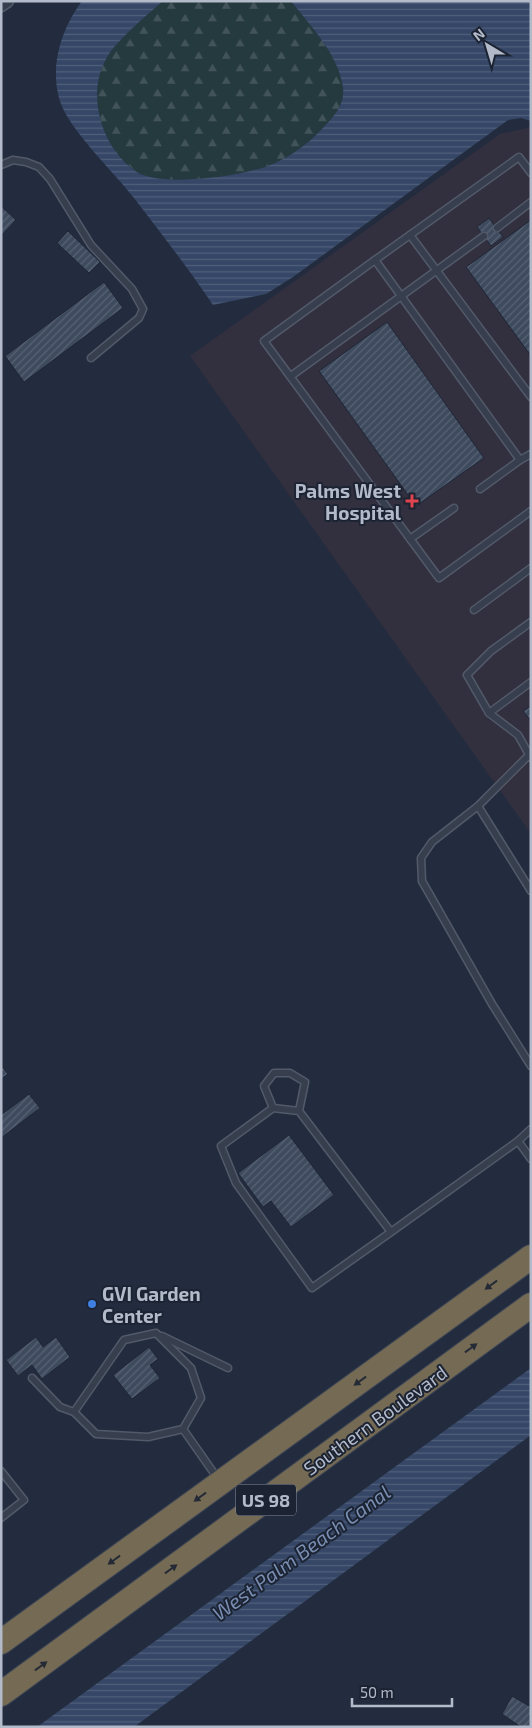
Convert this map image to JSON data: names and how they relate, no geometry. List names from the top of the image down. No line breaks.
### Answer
{"streets":{"highway":["Southern Boulevard","US 98"]},"water":["West Palm Beach Canal"],"places":{"health":["Palms West Hospital"],"other":["GVI Garden Center"]},"scale_bar":"50 m","north":"top left"}
